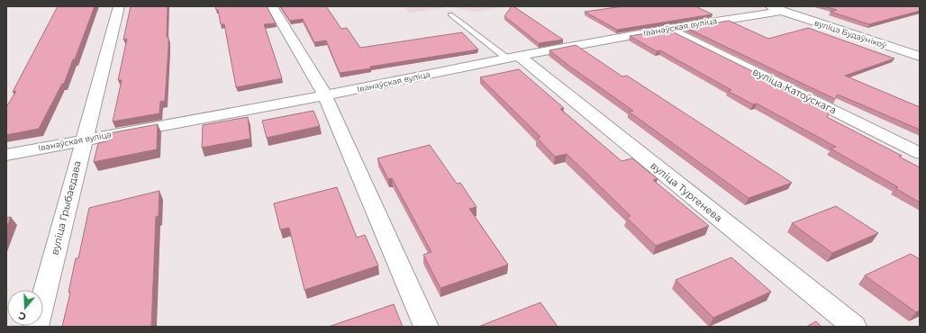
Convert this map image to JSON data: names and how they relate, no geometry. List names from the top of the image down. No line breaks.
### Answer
{"streets":{"street":["Іванаўская вуліца","вуліца Будаўнікоў","вуліца Катоўскага","вуліца Тургенева","вуліца Грыбаедава"]},"crossings":[["Іванаўская вуліца","вуліца Будаўнікоў"],["Іванаўская вуліца","вуліца Катоўскага"],["Іванаўская вуліца","вуліца Тургенева"],["Іванаўская вуліца","вуліца Грыбаедава"]],"north":"bottom"}
